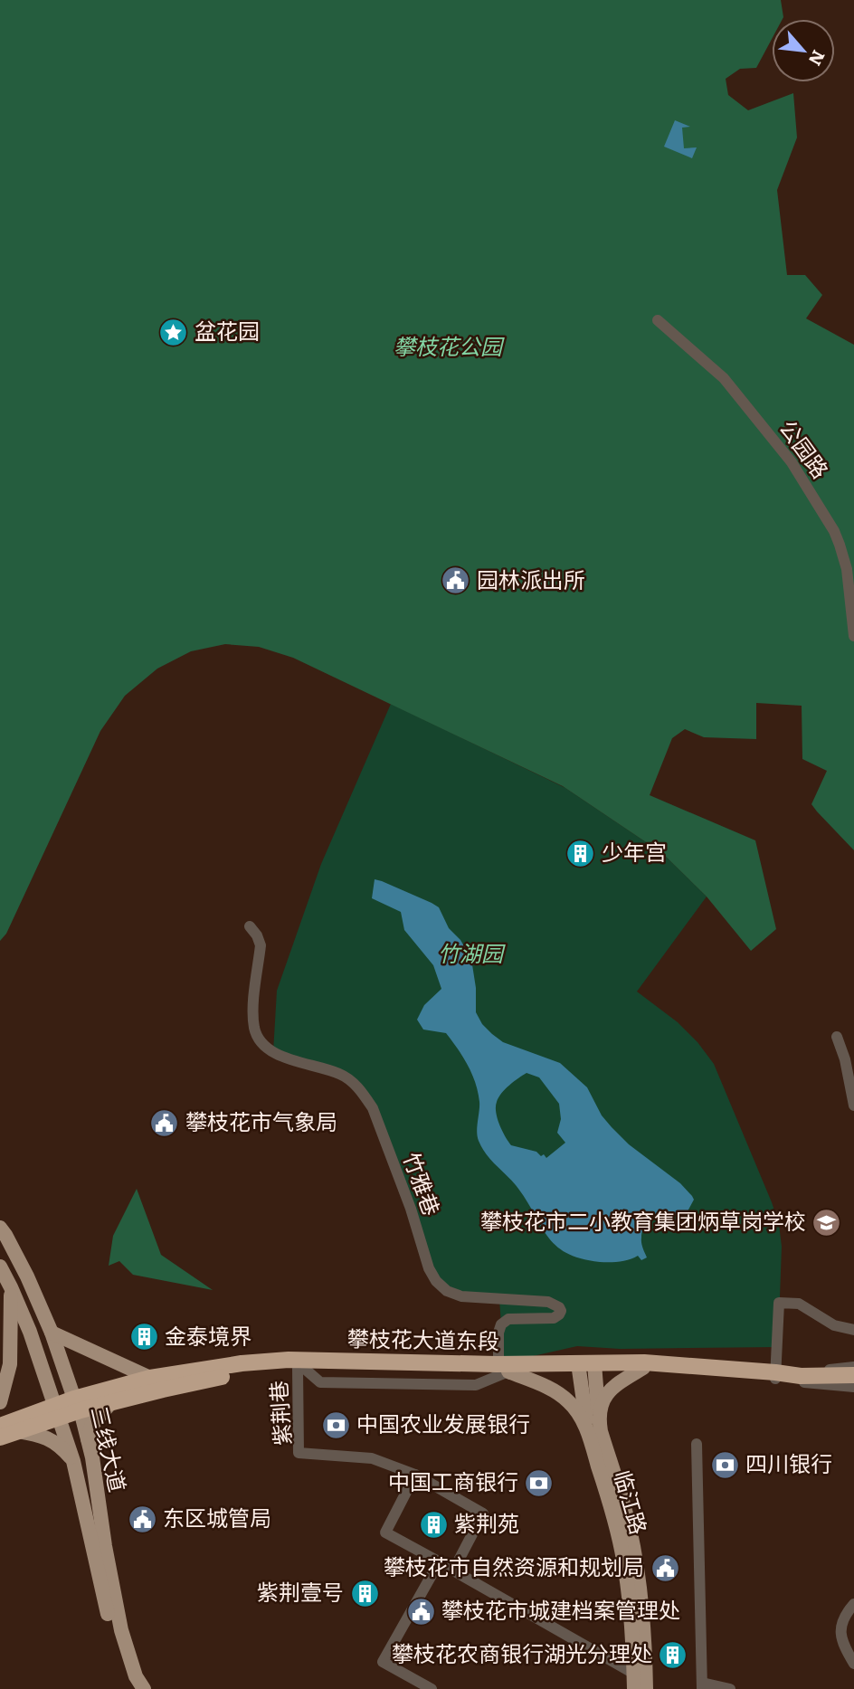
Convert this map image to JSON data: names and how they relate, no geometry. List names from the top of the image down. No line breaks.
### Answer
{"streets":{"highway":["攀枝花大道东段"],"main road":["三线大道","临江路"],"street":["公园路","竹雅巷","紫荆巷"]},"crossings":[["竹雅巷","攀枝花大道东段"],["竹雅巷","临江路"],["攀枝花大道东段","紫荆巷"],["攀枝花大道东段","三线大道"],["攀枝花大道东段","临江路"]],"parks":["攀枝花公园","竹湖园"],"places":{"place":["盆花园"],"public building":["园林派出所","攀枝花市气象局","东区城管局","攀枝花市自然资源和规划局","攀枝花市城建档案管理处"],"building":["少年宫","金泰境界","紫荆苑","紫荆壹号","攀枝花农商银行湖光分理处"],"school or university":["攀枝花市二小教育集团炳草岗学校"],"bank":["中国农业发展银行","四川银行","中国工商银行"]},"north":"bottom right"}
